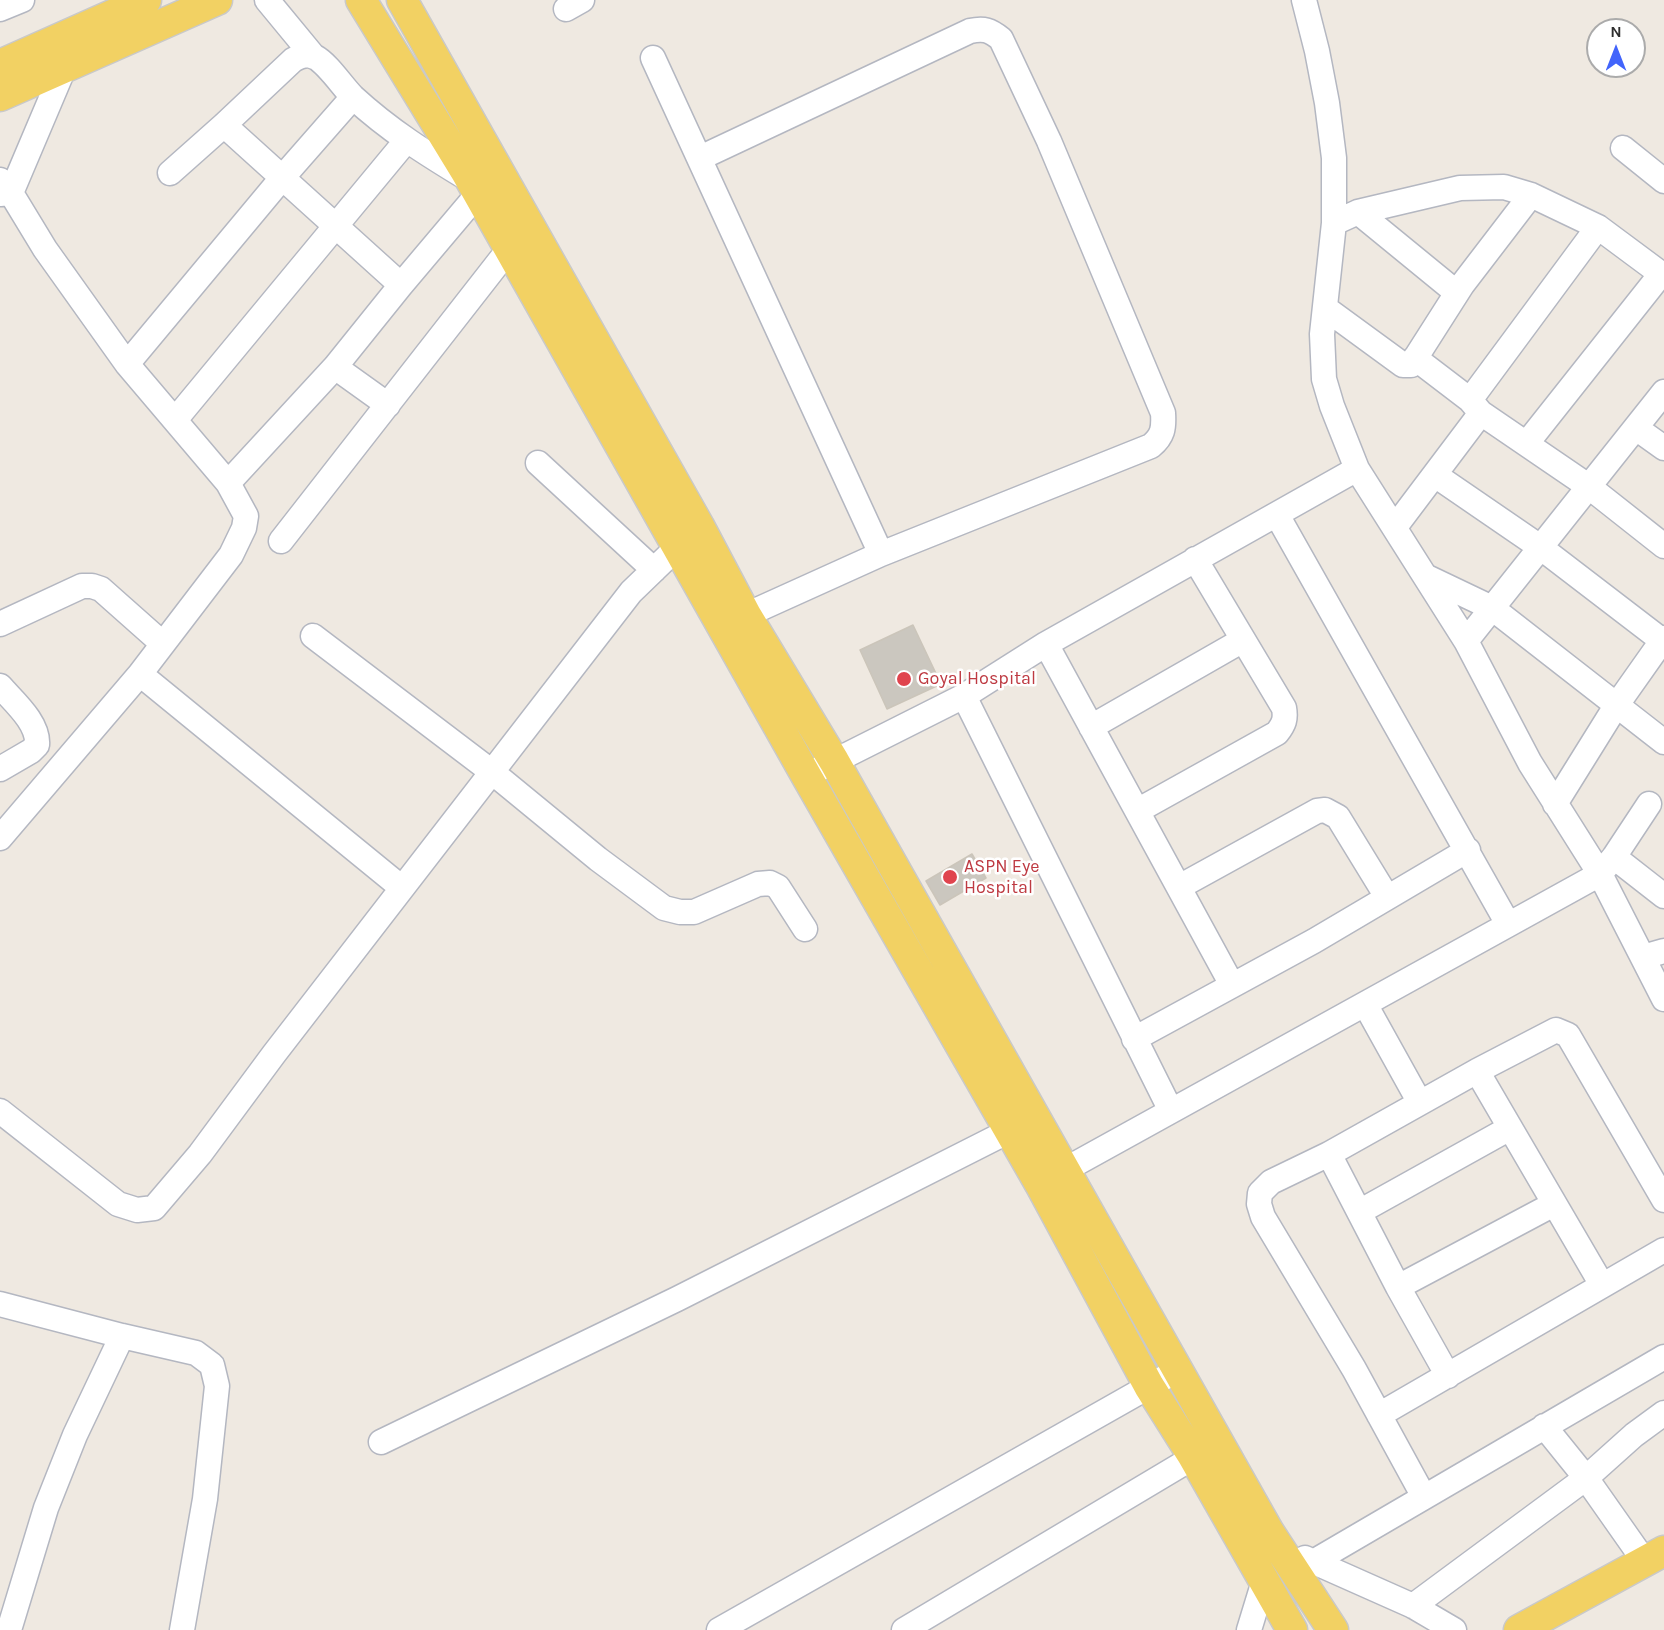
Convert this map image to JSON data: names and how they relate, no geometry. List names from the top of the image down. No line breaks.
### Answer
{"places":["Goyal Hospital","ASPN Eye Hospital"],"north":"top"}
